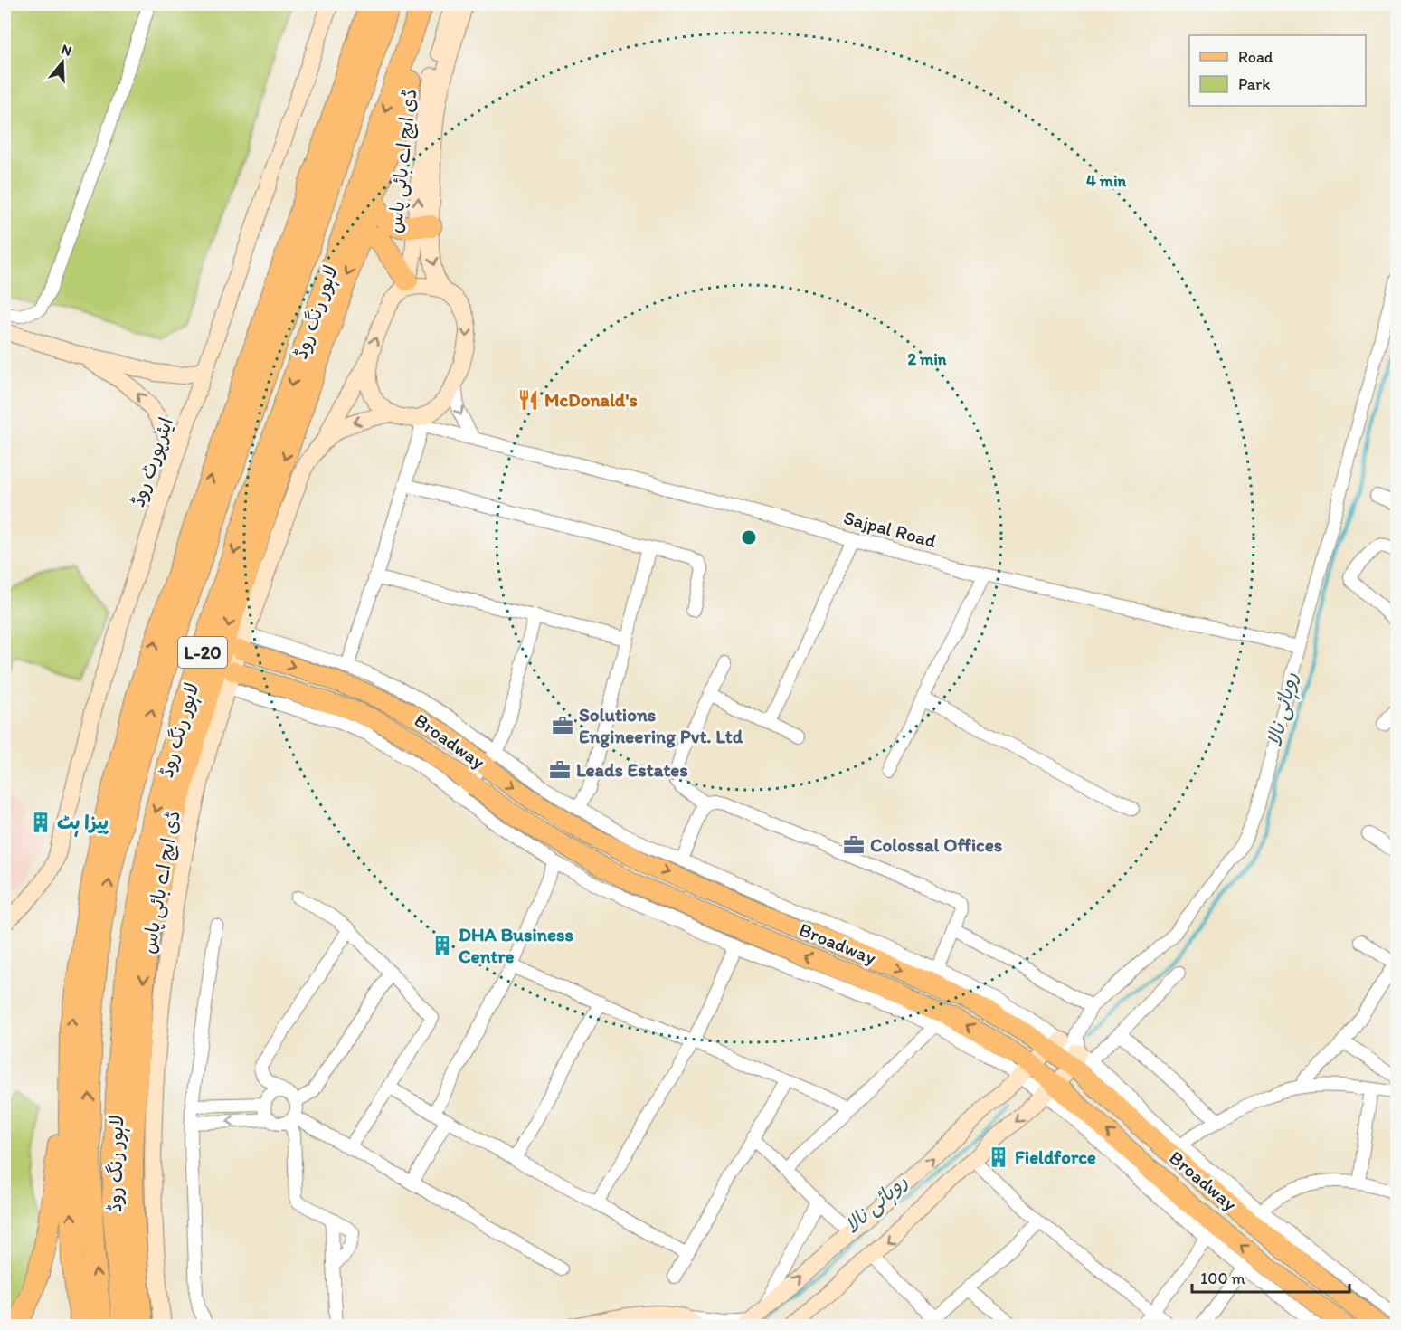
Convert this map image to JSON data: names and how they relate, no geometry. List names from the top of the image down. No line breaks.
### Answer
{"streets":{"highway":["لاہور رنگ روڈ","L-20"],"main road":["ڈی ایچ اے بائی پاس","ایئرپورٹ روڈ","Broadway"],"street":["Sajpal Road"]},"crossings":[["ڈی ایچ اے بائی پاس","Sajpal Road"],["ڈی ایچ اے بائی پاس","Broadway"]],"water":["روہائی نالا"],"places":{"restaurant":["McDonald's"],"office":["Solutions Engineering Pvt. Ltd","Leads Estates","Colossal Offices"],"building":["پیزا ہٹ","DHA Business Centre","Fieldforce"]},"legend":["Road","Park"],"scale_bar":"100 m","north":"top","rings":["4 min","2 min"]}
